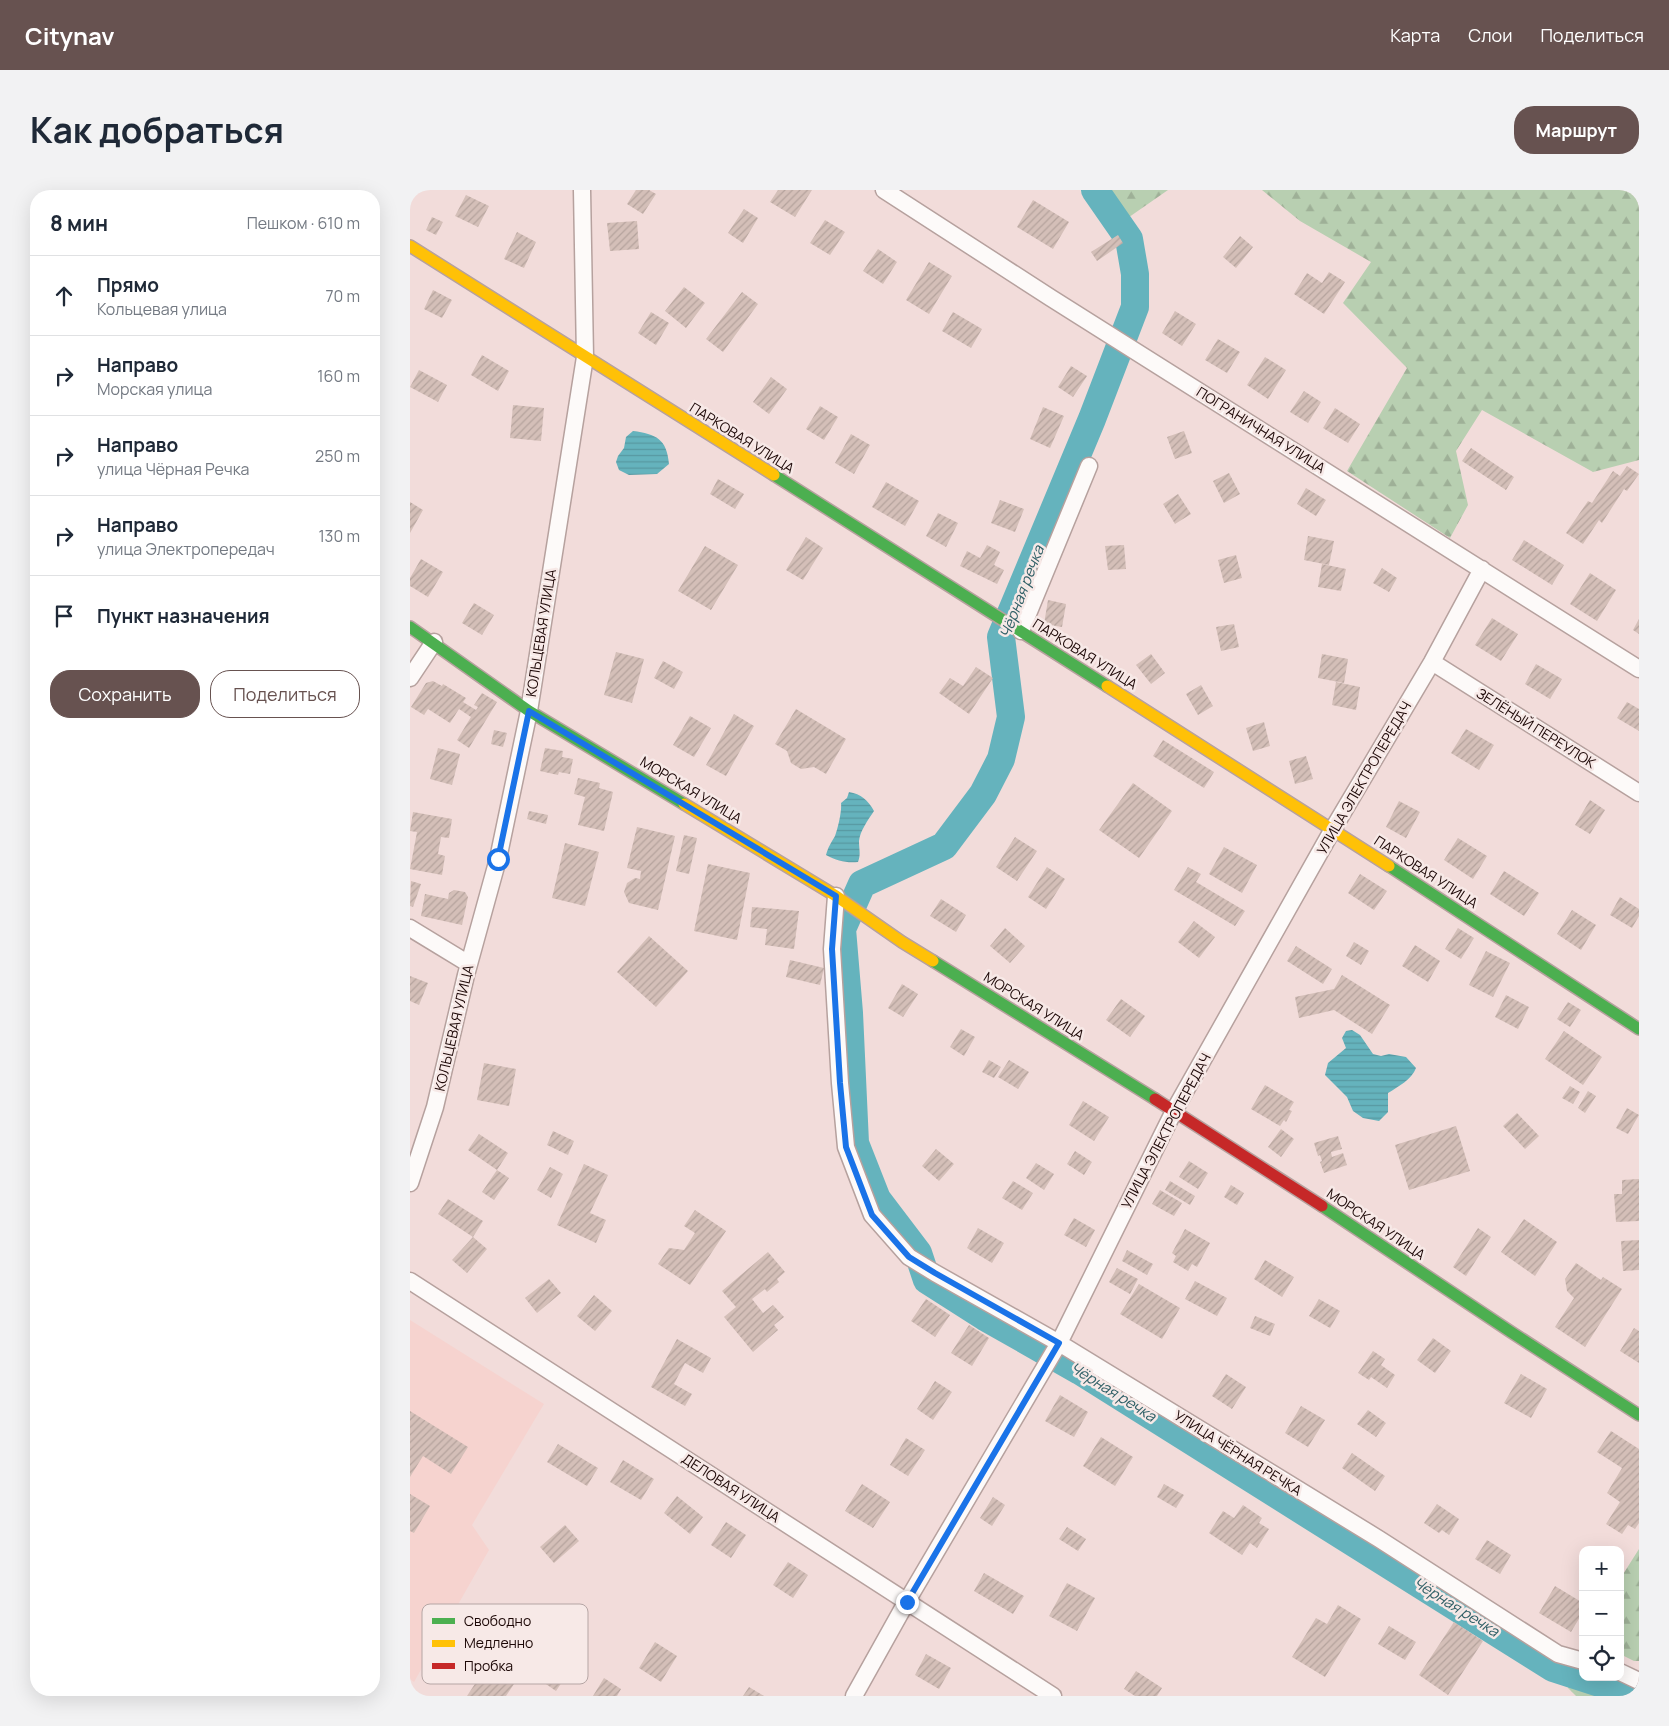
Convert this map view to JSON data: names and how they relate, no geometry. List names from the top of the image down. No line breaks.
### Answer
{"streets":{"street":["ПОГРАНИЧНАЯ УЛИЦА","ПАРКОВАЯ УЛИЦА","КОЛЬЦЕВАЯ УЛИЦА","ЗЕЛЁНЫЙ ПЕРЕУЛОК","УЛИЦА ЭЛЕКТРОПЕРЕДАЧ","МОРСКАЯ УЛИЦА","УЛИЦА ЧЁРНАЯ РЕЧКА","ДЕЛОВАЯ УЛИЦА"]},"crossings":[["ПОГРАНИЧНАЯ УЛИЦА","УЛИЦА ЭЛЕКТРОПЕРЕДАЧ"],["ПАРКОВАЯ УЛИЦА","КОЛЬЦЕВАЯ УЛИЦА"],["ПАРКОВАЯ УЛИЦА","УЛИЦА ЭЛЕКТРОПЕРЕДАЧ"],["КОЛЬЦЕВАЯ УЛИЦА","МОРСКАЯ УЛИЦА"],["ЗЕЛЁНЫЙ ПЕРЕУЛОК","УЛИЦА ЭЛЕКТРОПЕРЕДАЧ"],["УЛИЦА ЭЛЕКТРОПЕРЕДАЧ","МОРСКАЯ УЛИЦА"],["УЛИЦА ЭЛЕКТРОПЕРЕДАЧ","УЛИЦА ЧЁРНАЯ РЕЧКА"],["УЛИЦА ЭЛЕКТРОПЕРЕДАЧ","ДЕЛОВАЯ УЛИЦА"],["МОРСКАЯ УЛИЦА","УЛИЦА ЧЁРНАЯ РЕЧКА"]],"water":["Чёрная речка"],"legend":["Свободно","Медленно","Пробка"],"page":{"header":"Citynav","nav":["Карта","Слои","Поделиться"],"title":"Как добраться","buttons":["Маршрут",["Сохранить","Поделиться"]],"heading":["8 мин","Пешком · 610 m"],"list":[["Прямо","Кольцевая улица","70 m"],["Направо","Морская улица","160 m"],["Направо","улица Чёрная Речка","250 m"],["Направо","улица Электропередач","130 m"],"Пункт назначения"],"map_buttons":["+","−"]}}
